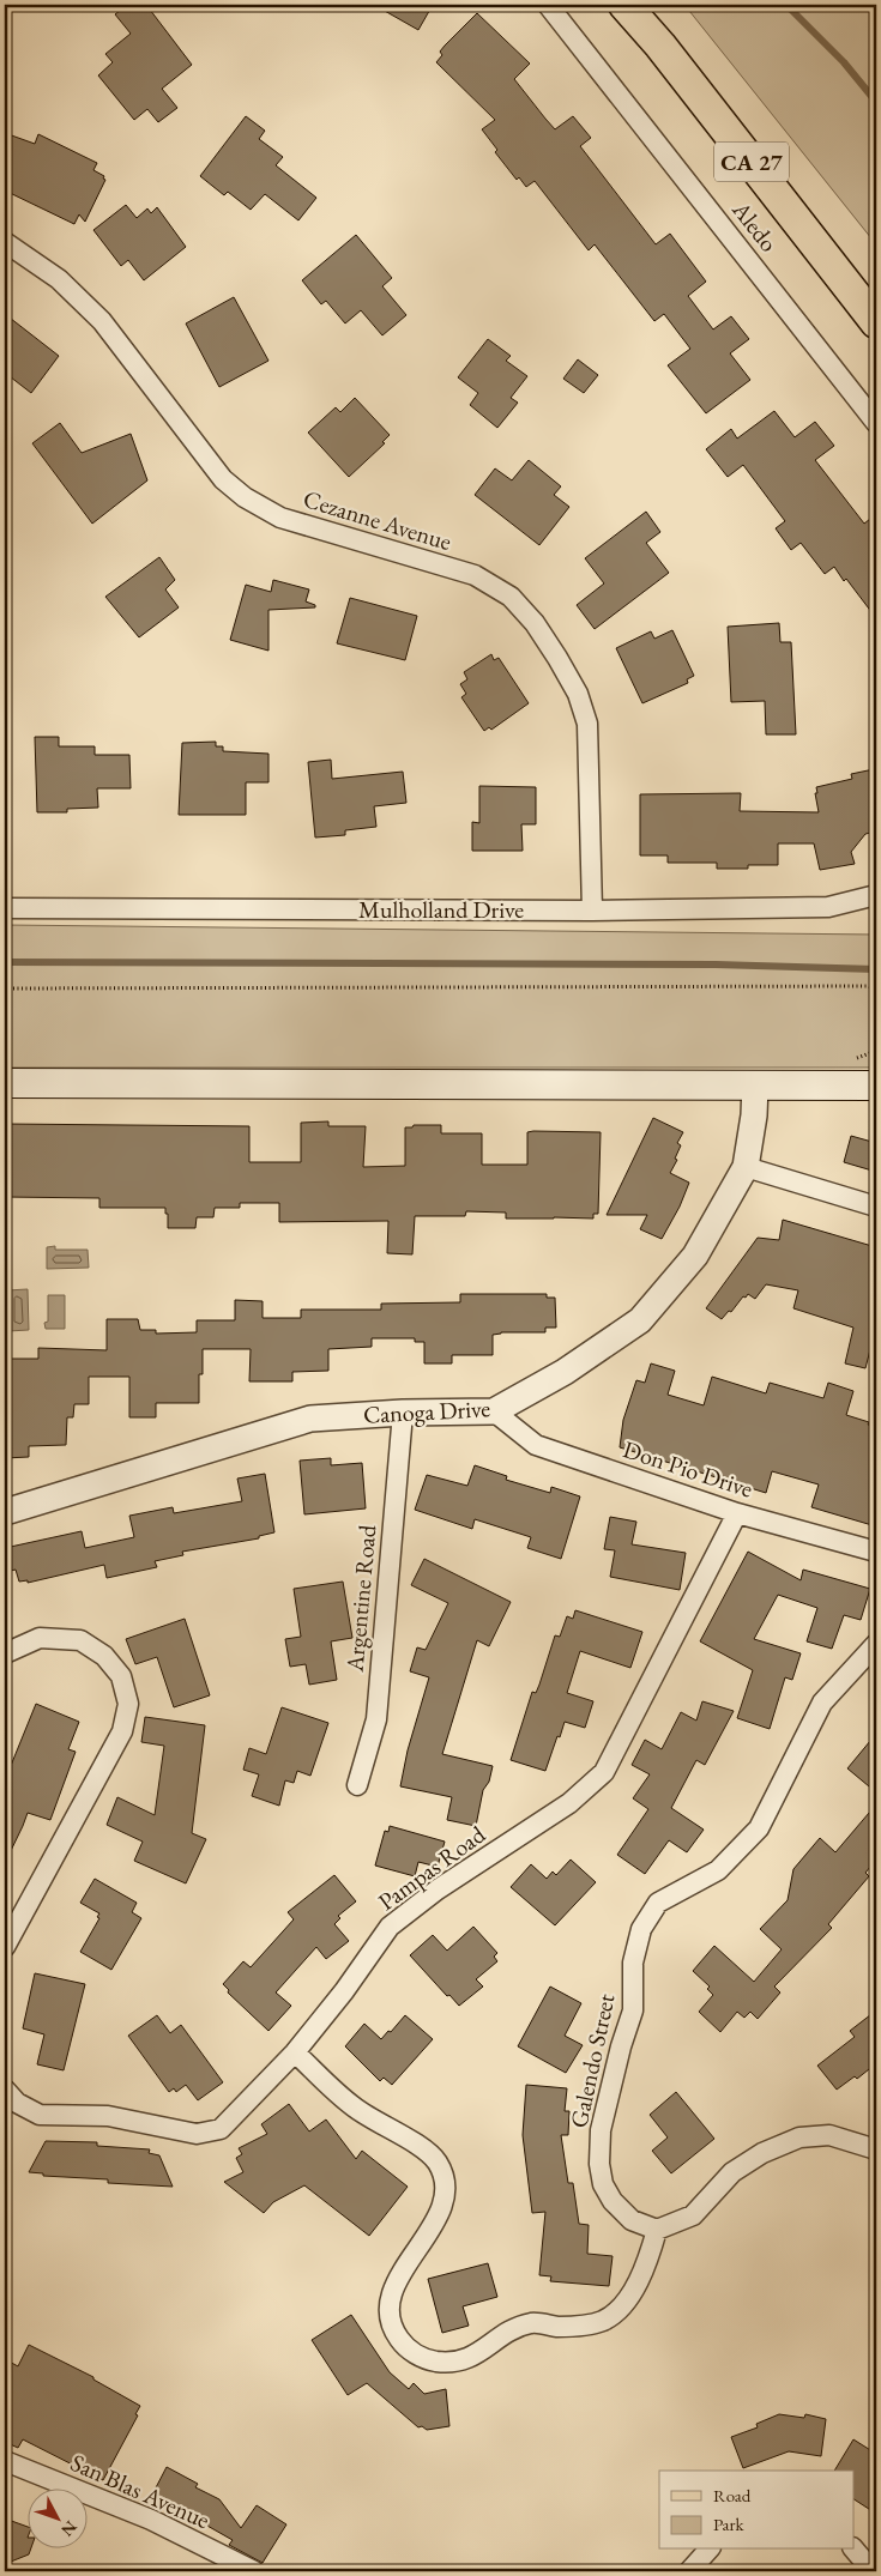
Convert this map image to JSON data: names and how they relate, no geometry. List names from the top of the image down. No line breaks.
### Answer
{"streets":{"main road":["CA 27"],"street":["Aledo","Cezanne Avenue","Mulholland Drive","Canoga Drive","Don Pio Drive","Argentine Road","Pampas Road","Galendo Street","San Blas Avenue"]},"crossings":[["Cezanne Avenue","Mulholland Drive"],["Canoga Drive","Don Pio Drive"],["Canoga Drive","Argentine Road"],["Don Pio Drive","Pampas Road"]],"legend":["Road","Park"],"north":"bottom right"}
